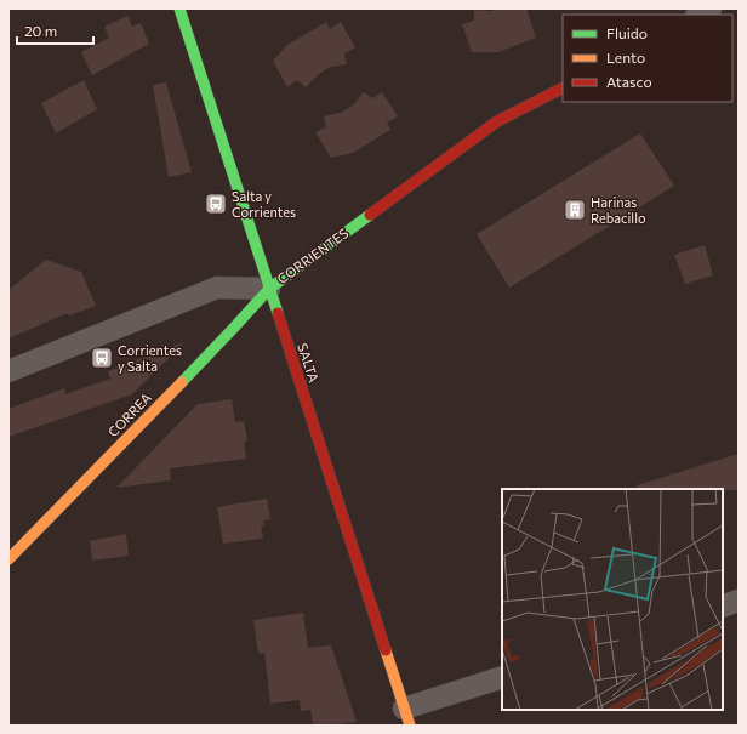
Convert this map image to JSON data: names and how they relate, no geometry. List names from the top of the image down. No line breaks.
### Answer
{"streets":{"main road":["CORRIENTES","SALTA","CORREA"]},"crossings":[["CORRIENTES","SALTA"],["CORRIENTES","CORREA"],["SALTA","CORREA"]],"places":{"bus stop":["Salta y Corrientes","Corrientes y Salta"],"building":["Harinas Rebacillo"]},"legend":["Fluido","Lento","Atasco"],"scale_bar":"20 m"}
